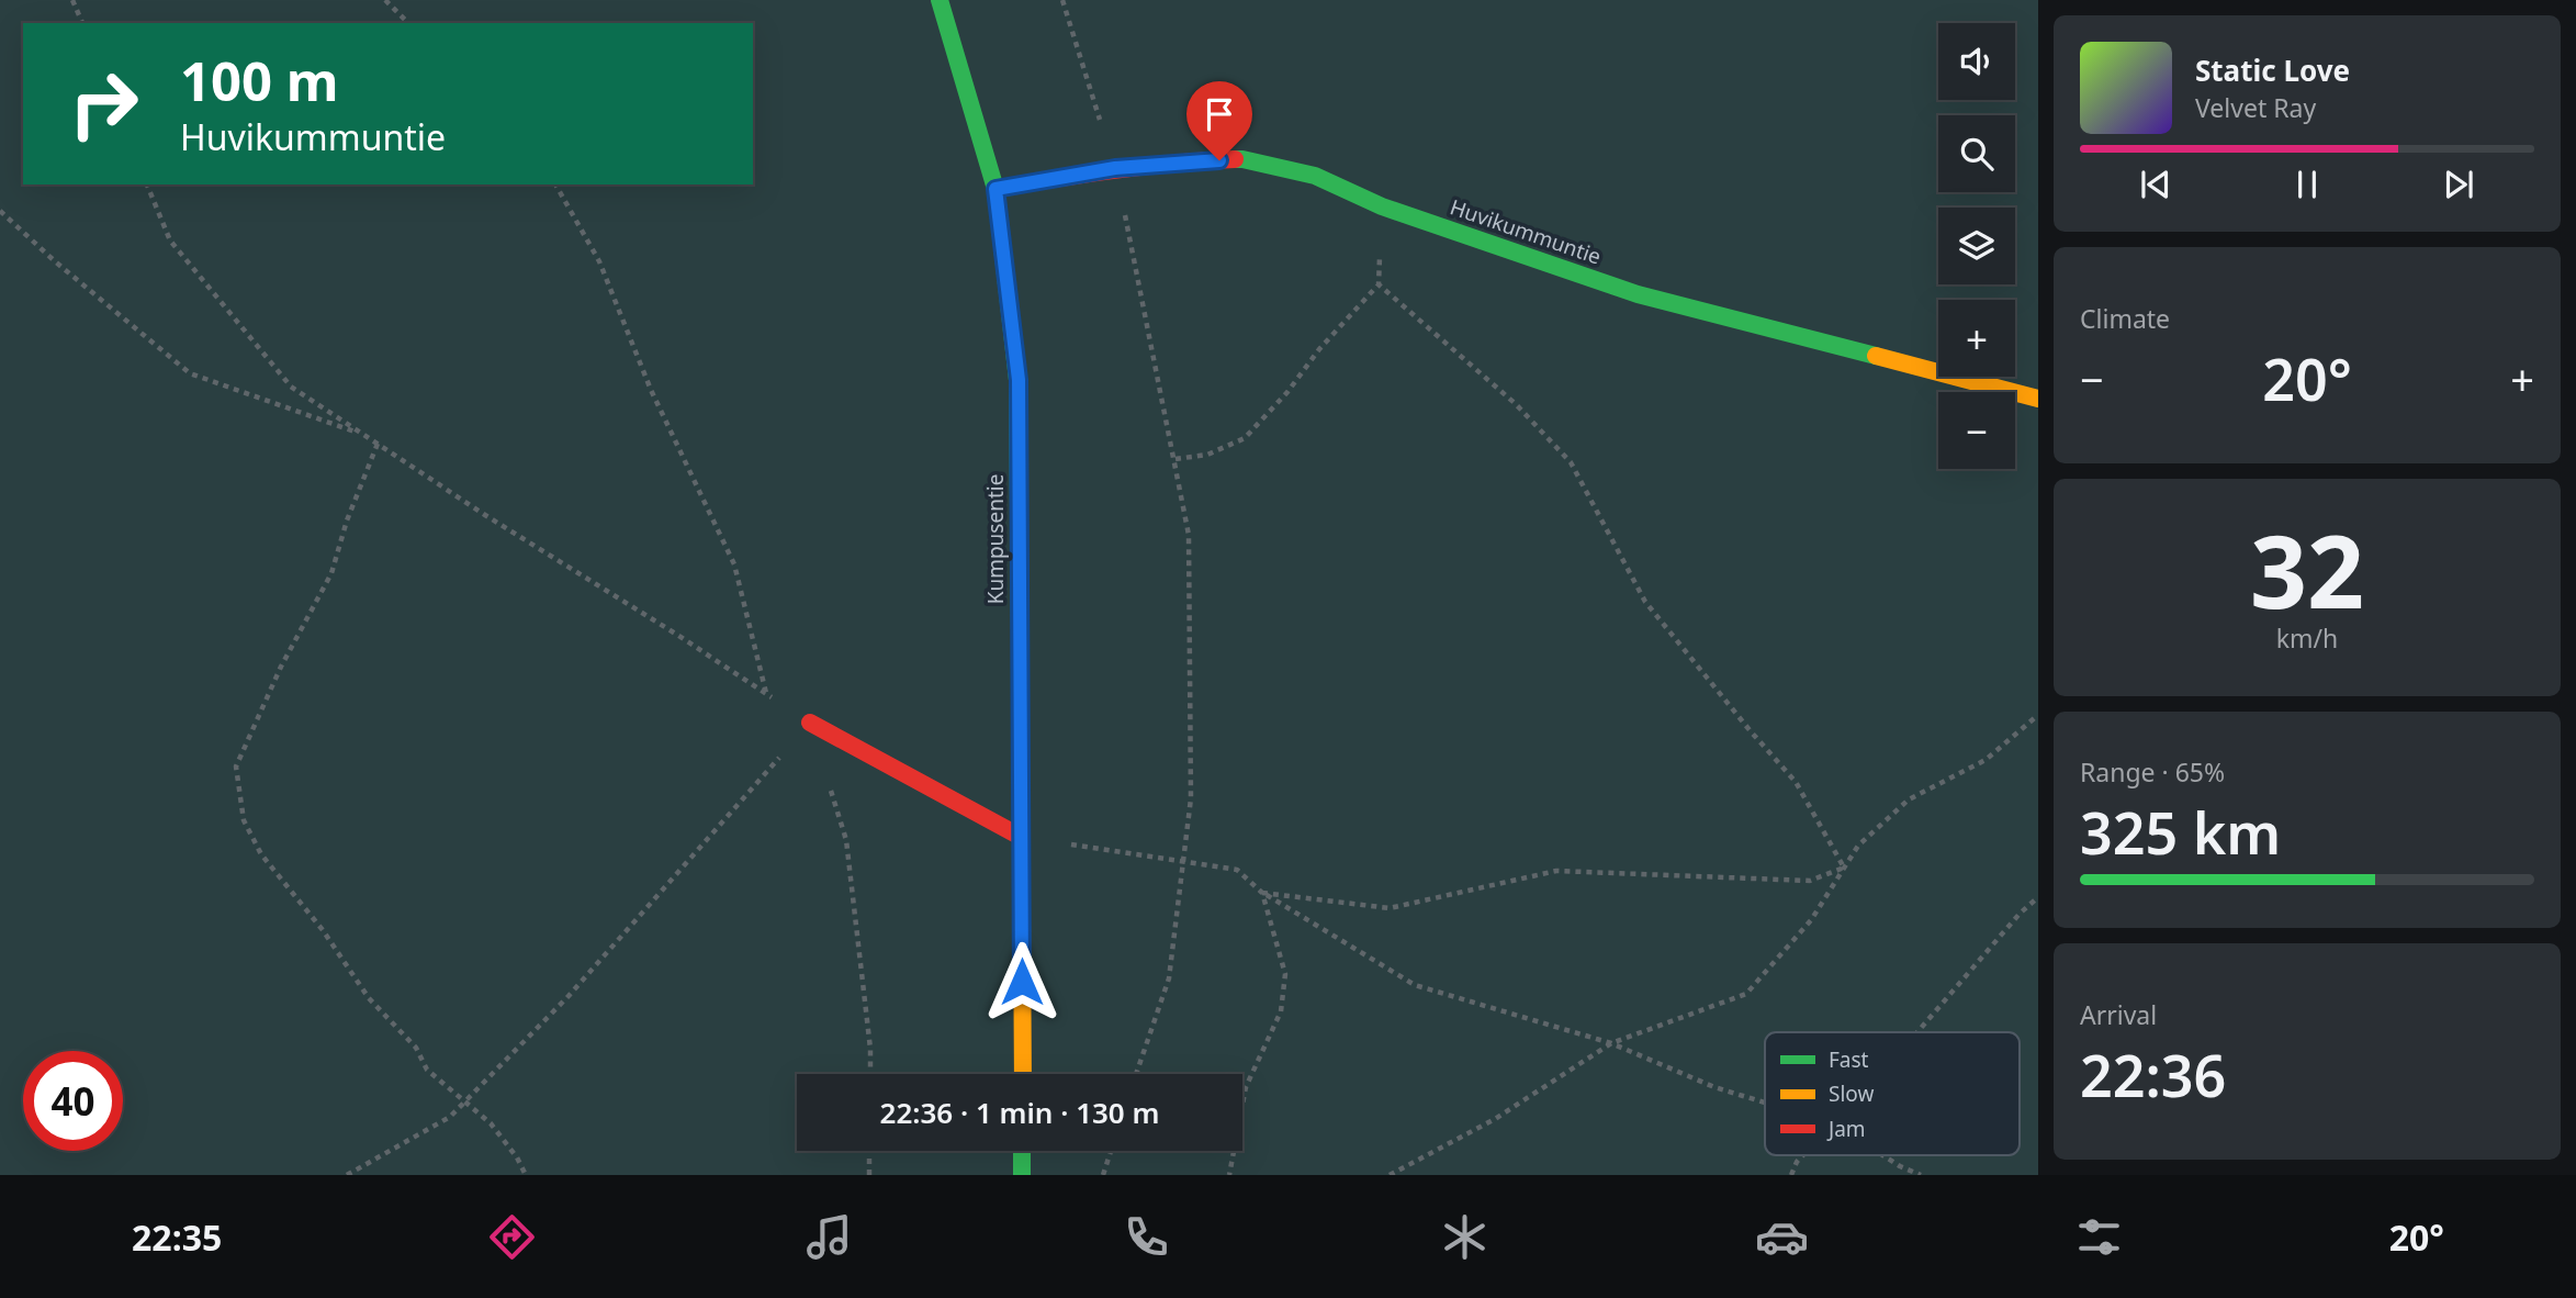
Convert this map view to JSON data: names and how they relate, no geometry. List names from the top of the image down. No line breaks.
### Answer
{"streets":{"street":["Huvikummuntie","Kumpusentie"]},"crossings":[["Huvikummuntie","Kumpusentie"]],"legend":["Fast","Slow","Jam"],"page":{"map_buttons":["+","−"],"turn":["100 m","Huvikummuntie"],"song":["Static Love","Velvet Ray"],"tile":["Climate",["32","km/h"],["Range · 65%","325 km"],["Arrival","22:36"]],"heat":["−","20°","+"],"limit":"40","trip":"22:36 · 1 min · 130 m","tabs":["22:35","20°"]}}
